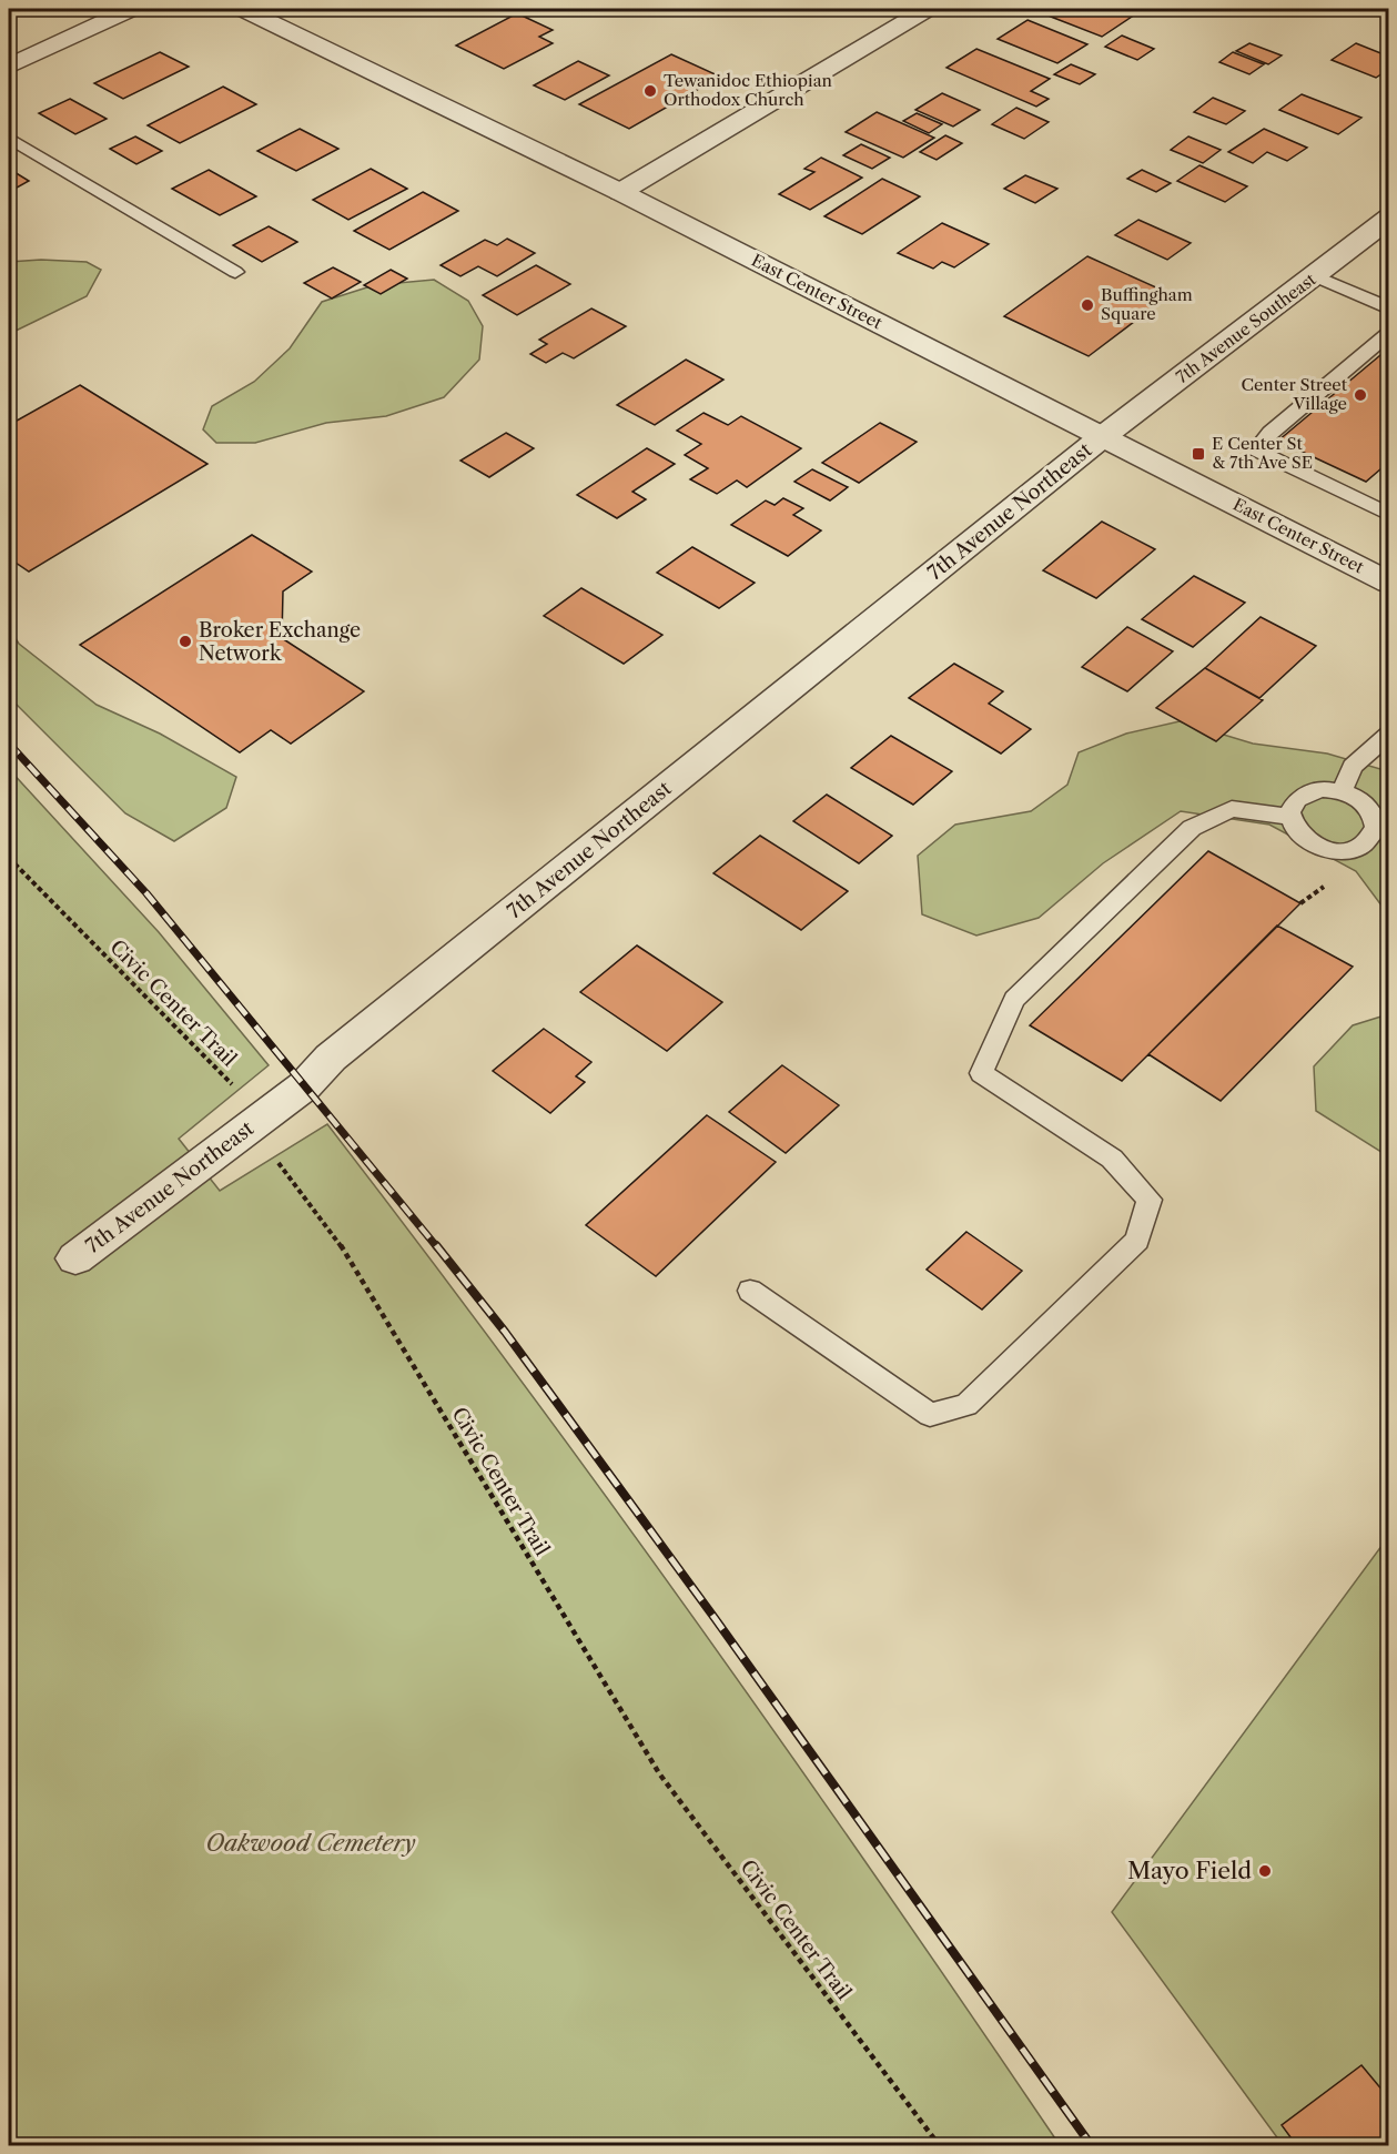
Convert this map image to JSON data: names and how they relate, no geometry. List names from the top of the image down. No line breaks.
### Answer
{"streets":{"street":["East Center Street","7th Avenue Southeast","7th Avenue Northeast"],"path":["Civic Center Trail"]},"crossings":[["East Center Street","7th Avenue Southeast"],["East Center Street","7th Avenue Northeast"],["7th Avenue Southeast","7th Avenue Northeast"],["7th Avenue Northeast","Civic Center Trail"]],"parks":["Oakwood Cemetery"],"places":{"other":["Tewanidoc Ethiopian Orthodox Church","Buffingham Square","Center Street Village","Broker Exchange Network","Mayo Field"],"transit":["E Center St & 7th Ave SE"]}}
